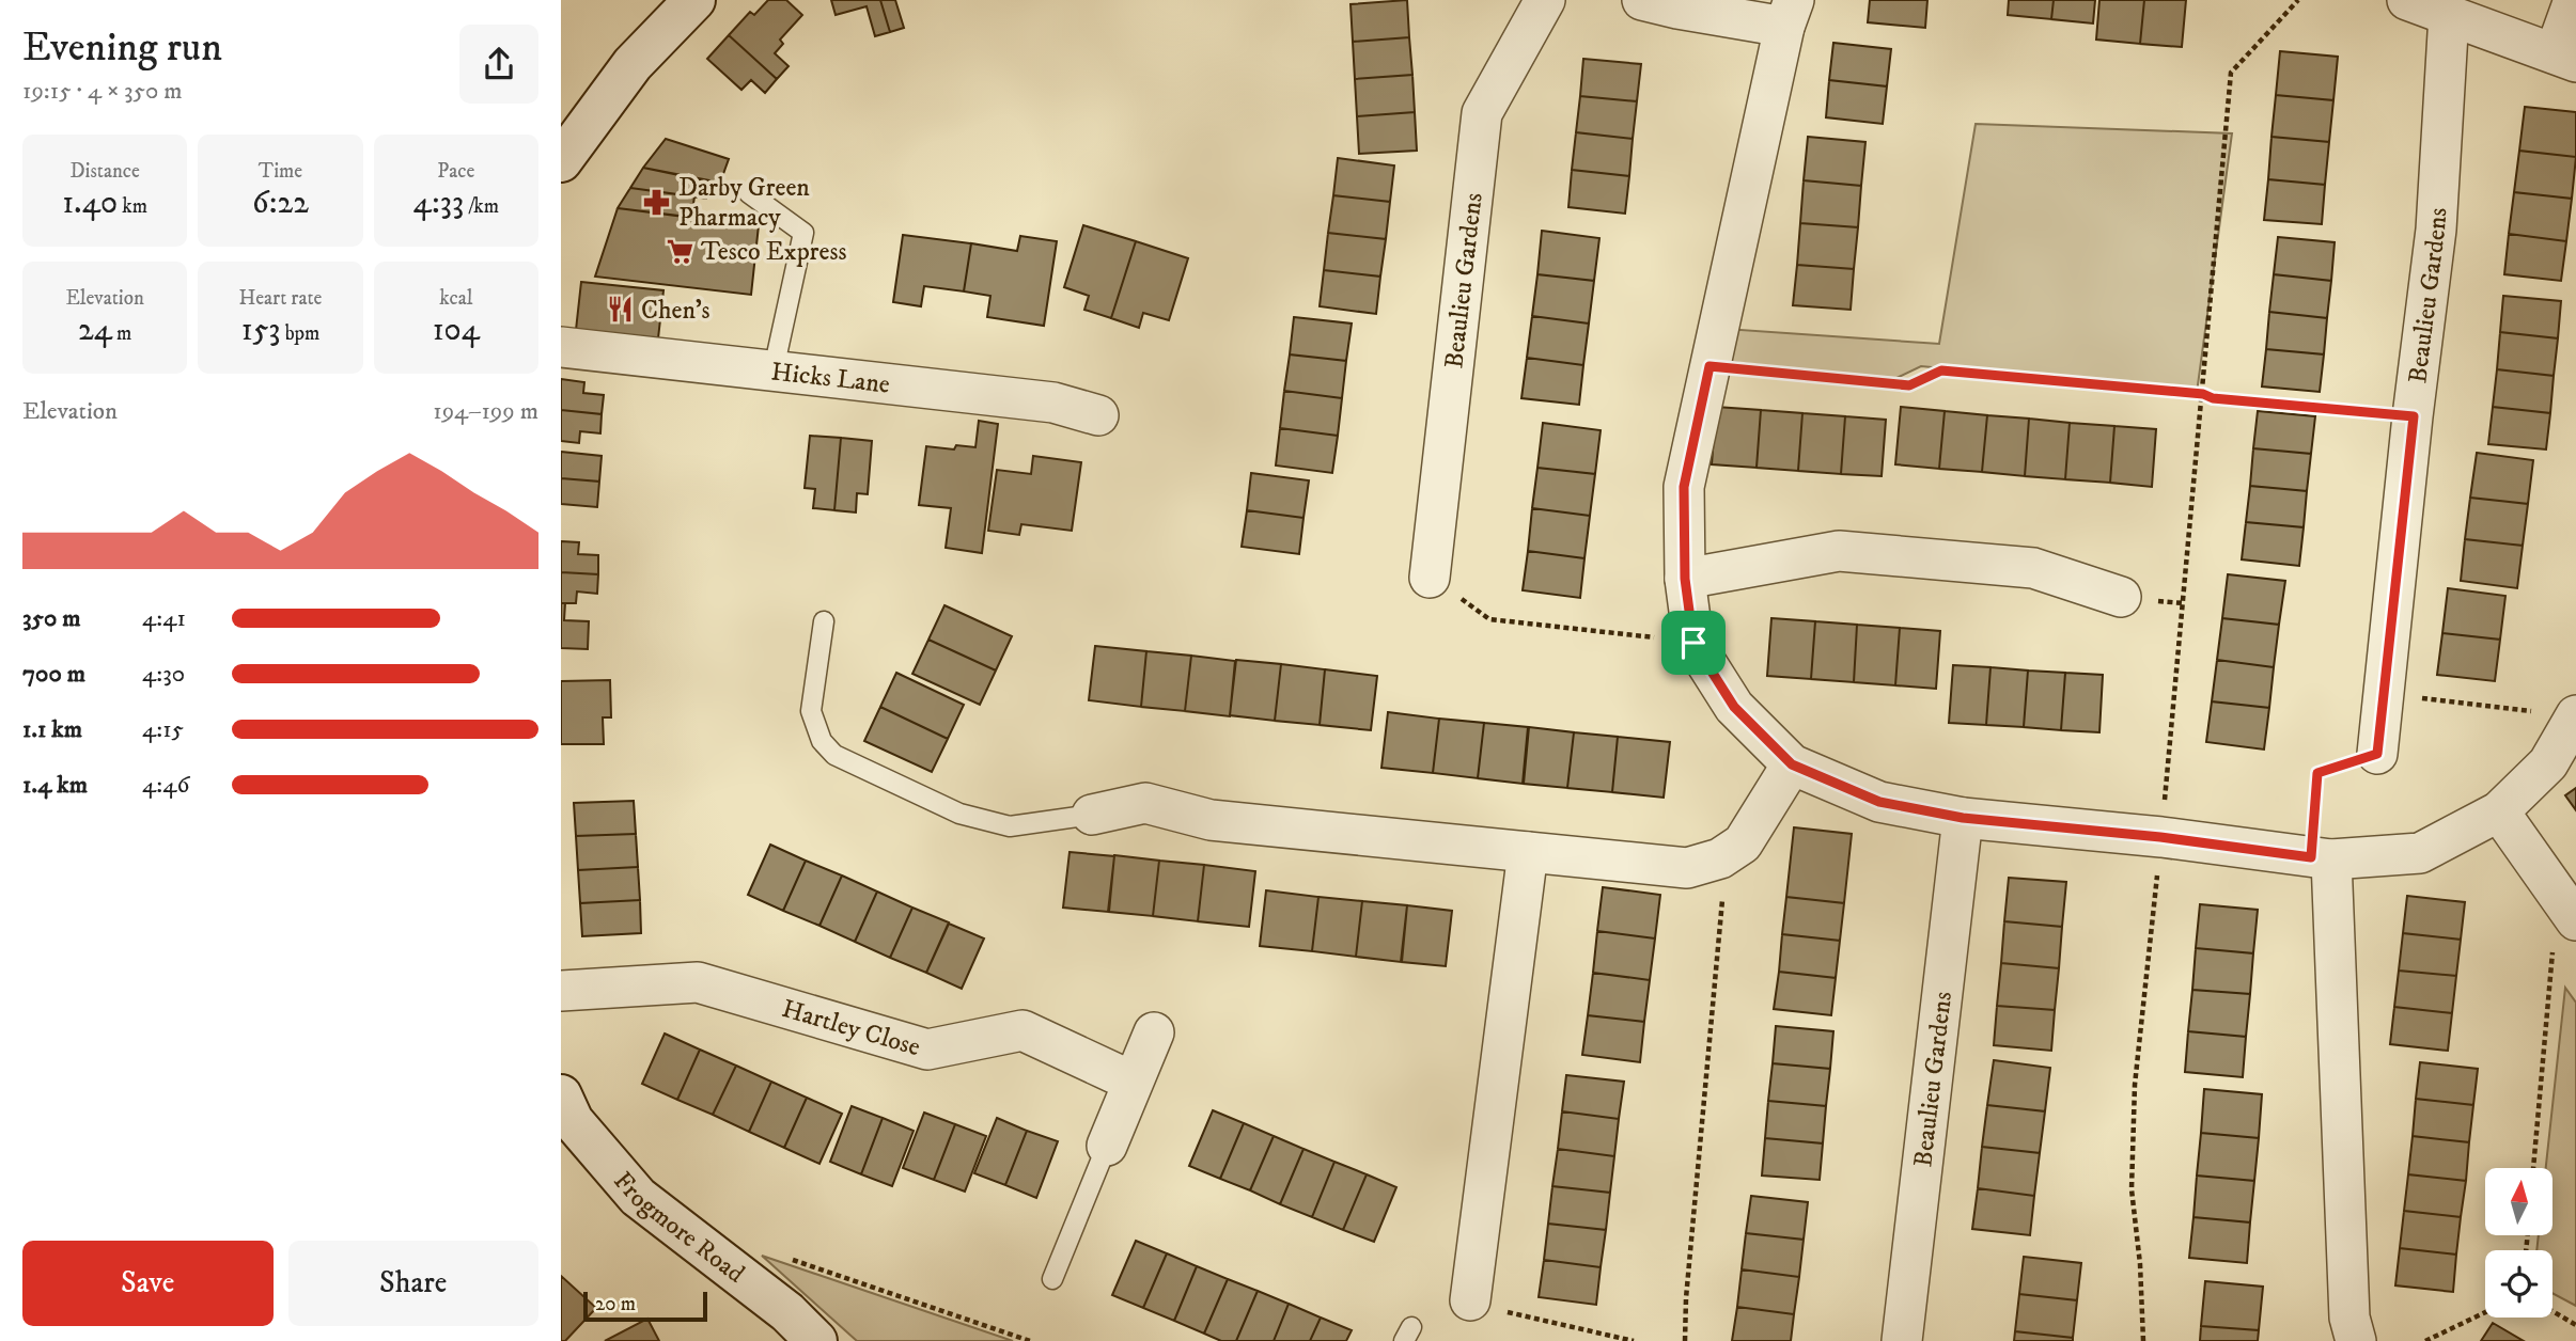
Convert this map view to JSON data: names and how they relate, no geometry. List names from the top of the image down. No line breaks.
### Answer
{"streets":{"street":["Beaulieu Gardens","Hicks Lane","Hartley Close","Frogmore Road"]},"places":{"pharmacy":["Darby Green Pharmacy"],"supermarket":["Tesco Express"],"restaurant":["Chen's"]},"scale_bar":"20 m","north":"top","page":{"heading":["Evening run","19:15 · 4 × 350 m"],"stats":[["Distance","1.40 km"],["Time","6:22"],["Pace","4:33 /km"],["Elevation","24 m"],["Heart rate","153 bpm"],["kcal","104"]],"chart":["Elevation","194–199 m"],"list":[{"name":"350 m","note":"4:41"},{"name":"700 m","note":"4:30"},{"name":"1.1 km","note":"4:15"},{"name":"1.4 km","note":"4:46"}],"buttons":["Save","Share"],"scale":"20 m"}}
